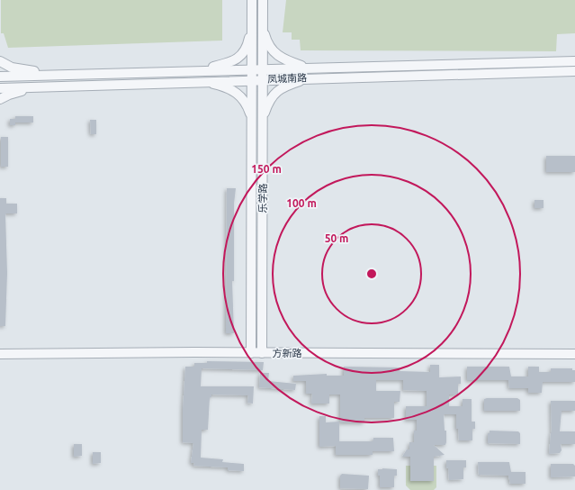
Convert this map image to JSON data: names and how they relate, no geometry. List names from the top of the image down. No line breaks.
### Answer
{"streets":{"street":["凤城南路","乐学路","方新路"]},"crossings":[["凤城南路","乐学路"],["乐学路","方新路"]],"rings":["150 m","100 m","50 m"]}
